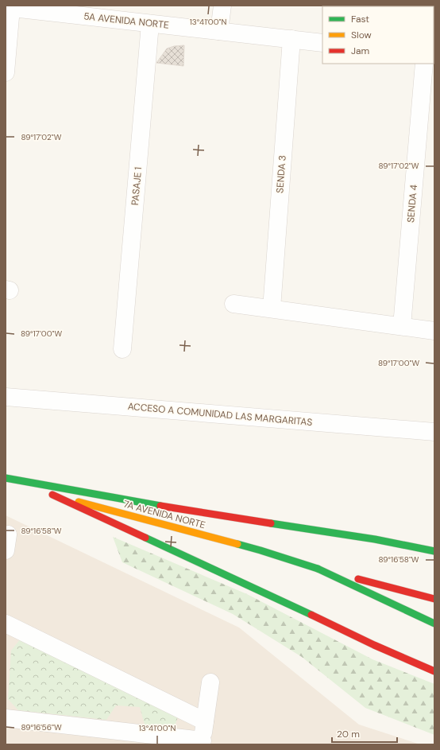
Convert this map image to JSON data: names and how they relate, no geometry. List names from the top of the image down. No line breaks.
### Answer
{"streets":{"main road":["7A AVENIDA NORTE"],"street":["5A AVENIDA NORTE","SENDA 3","PASAJE 1","SENDA 4","ACCESO A COMUNIDAD LAS MARGARITAS"]},"crossings":[["5A AVENIDA NORTE","SENDA 3"],["5A AVENIDA NORTE","PASAJE 1"]],"legend":["Fast","Slow","Jam"],"scale_bar":"20 m","coordinates":["13°41'00\"N","89°17'02\"W","89°17'00\"W","89°16'58\"W","89°16'56\"W"]}
